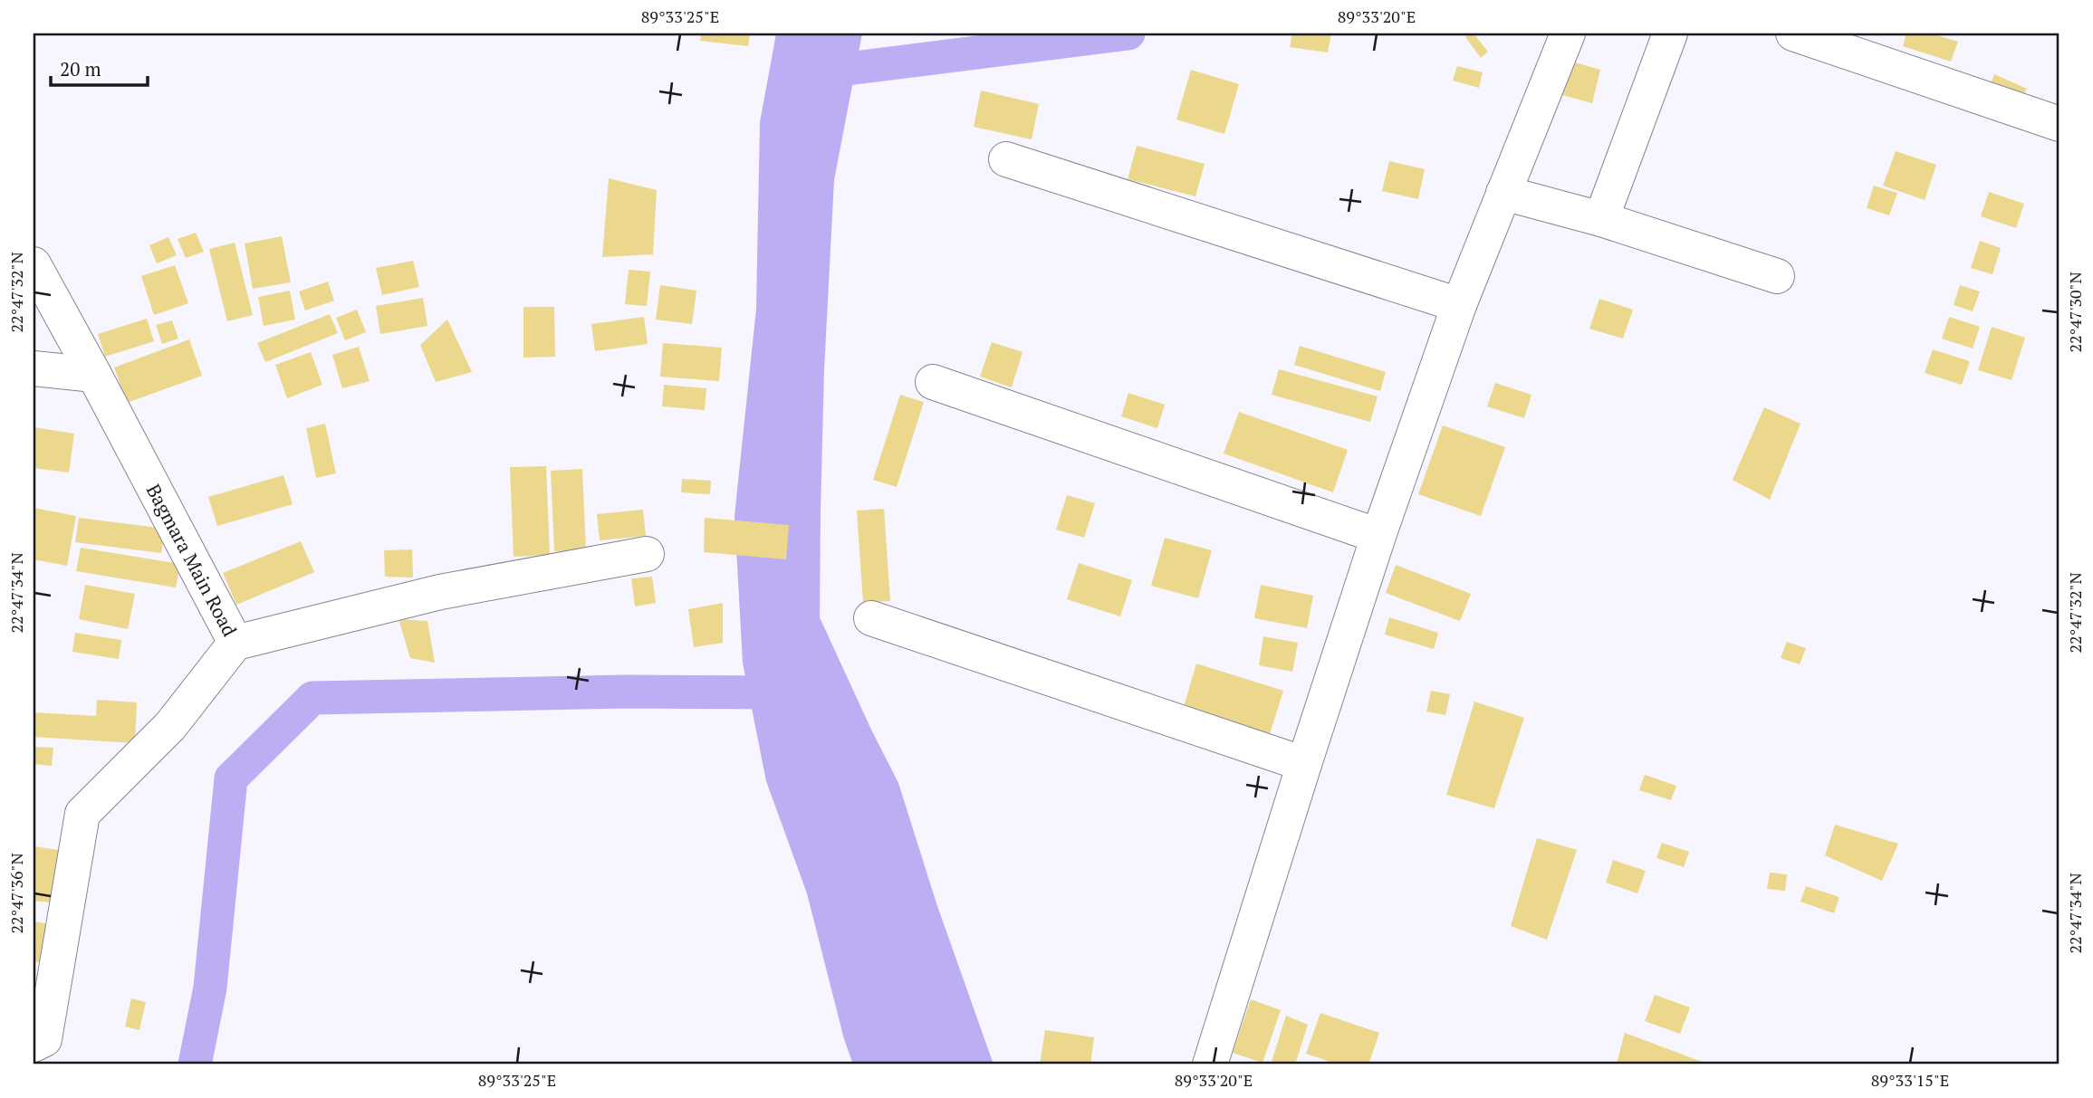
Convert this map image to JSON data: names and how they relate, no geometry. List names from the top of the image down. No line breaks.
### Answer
{"streets":{"street":["Bagmara Main Road"]},"scale_bar":"20 m","coordinates":["89°33'25\"E","89°33'20\"E","22°47'32\"N","22°47'30\"N","22°47'34\"N","22°47'36\"N","89°33'15\"E"]}
